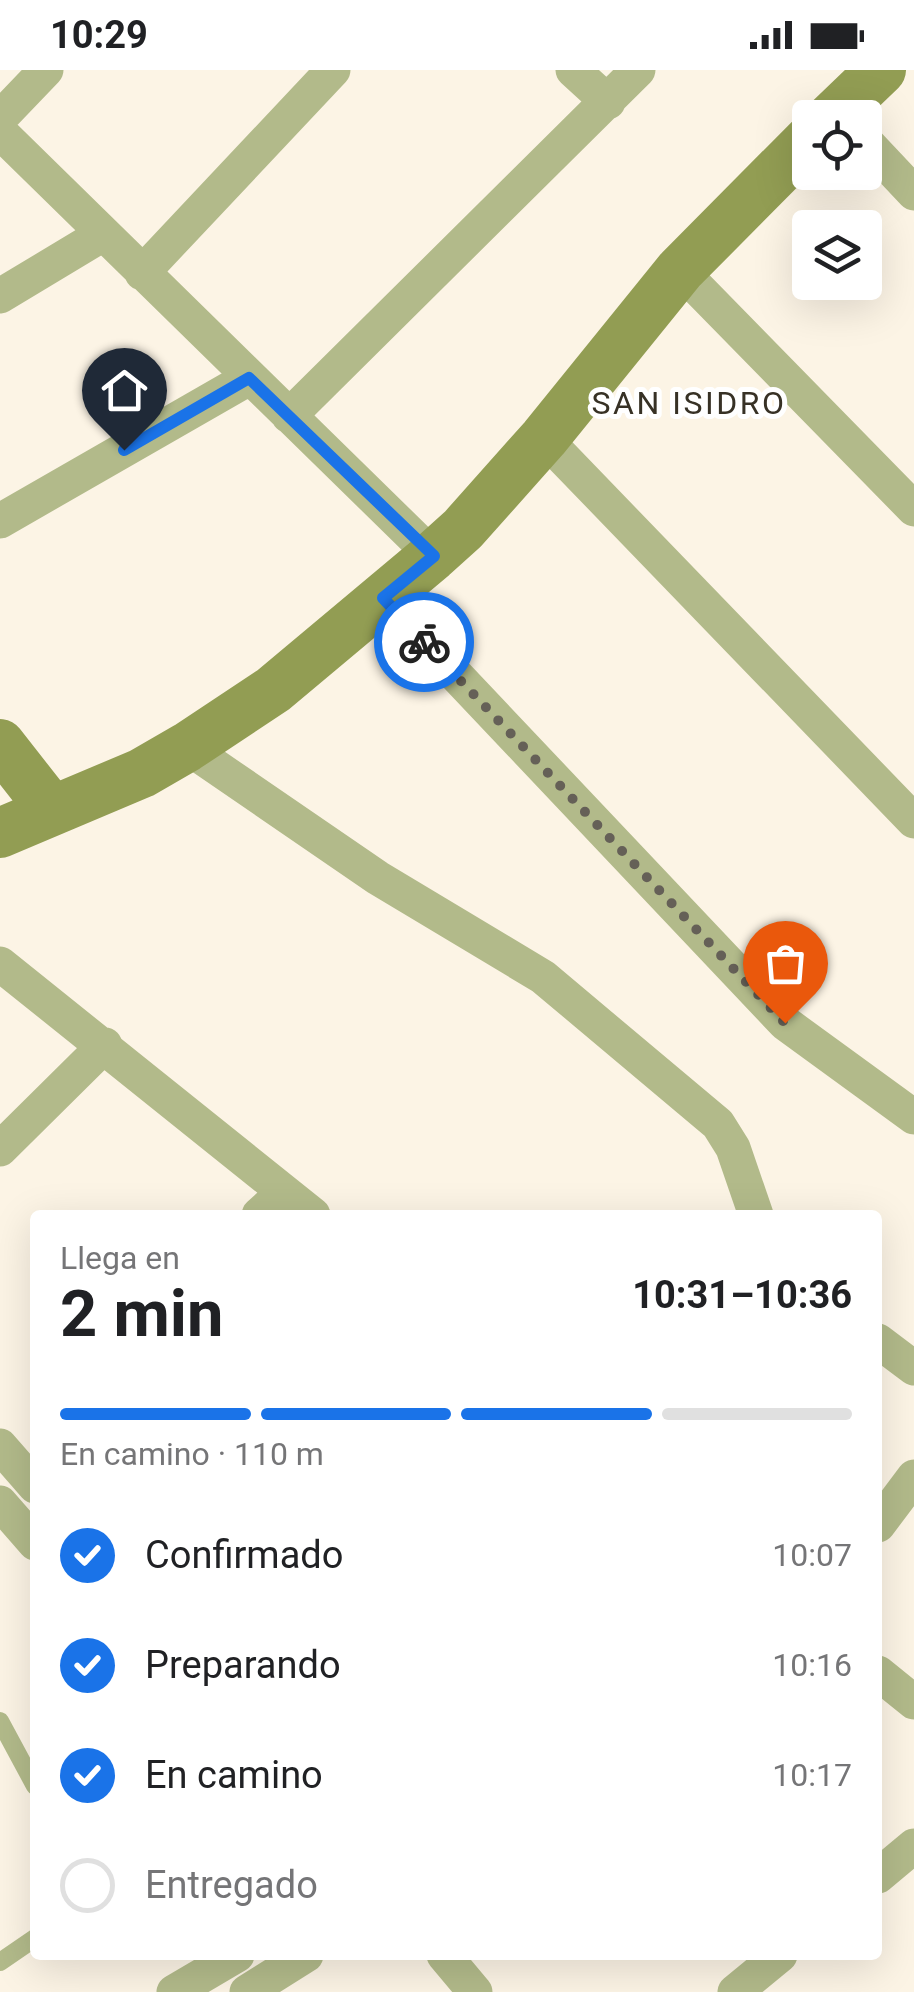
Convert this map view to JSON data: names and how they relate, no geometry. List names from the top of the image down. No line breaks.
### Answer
{"districts":["SAN ISIDRO"],"page":{"status":"10:29","heading":["2 min","Llega en","10:31–10:36"],"bar":"En camino · 110 m","list":[["Confirmado","10:07"],["Preparando","10:16"],["En camino","10:17"],"Entregado"]}}
